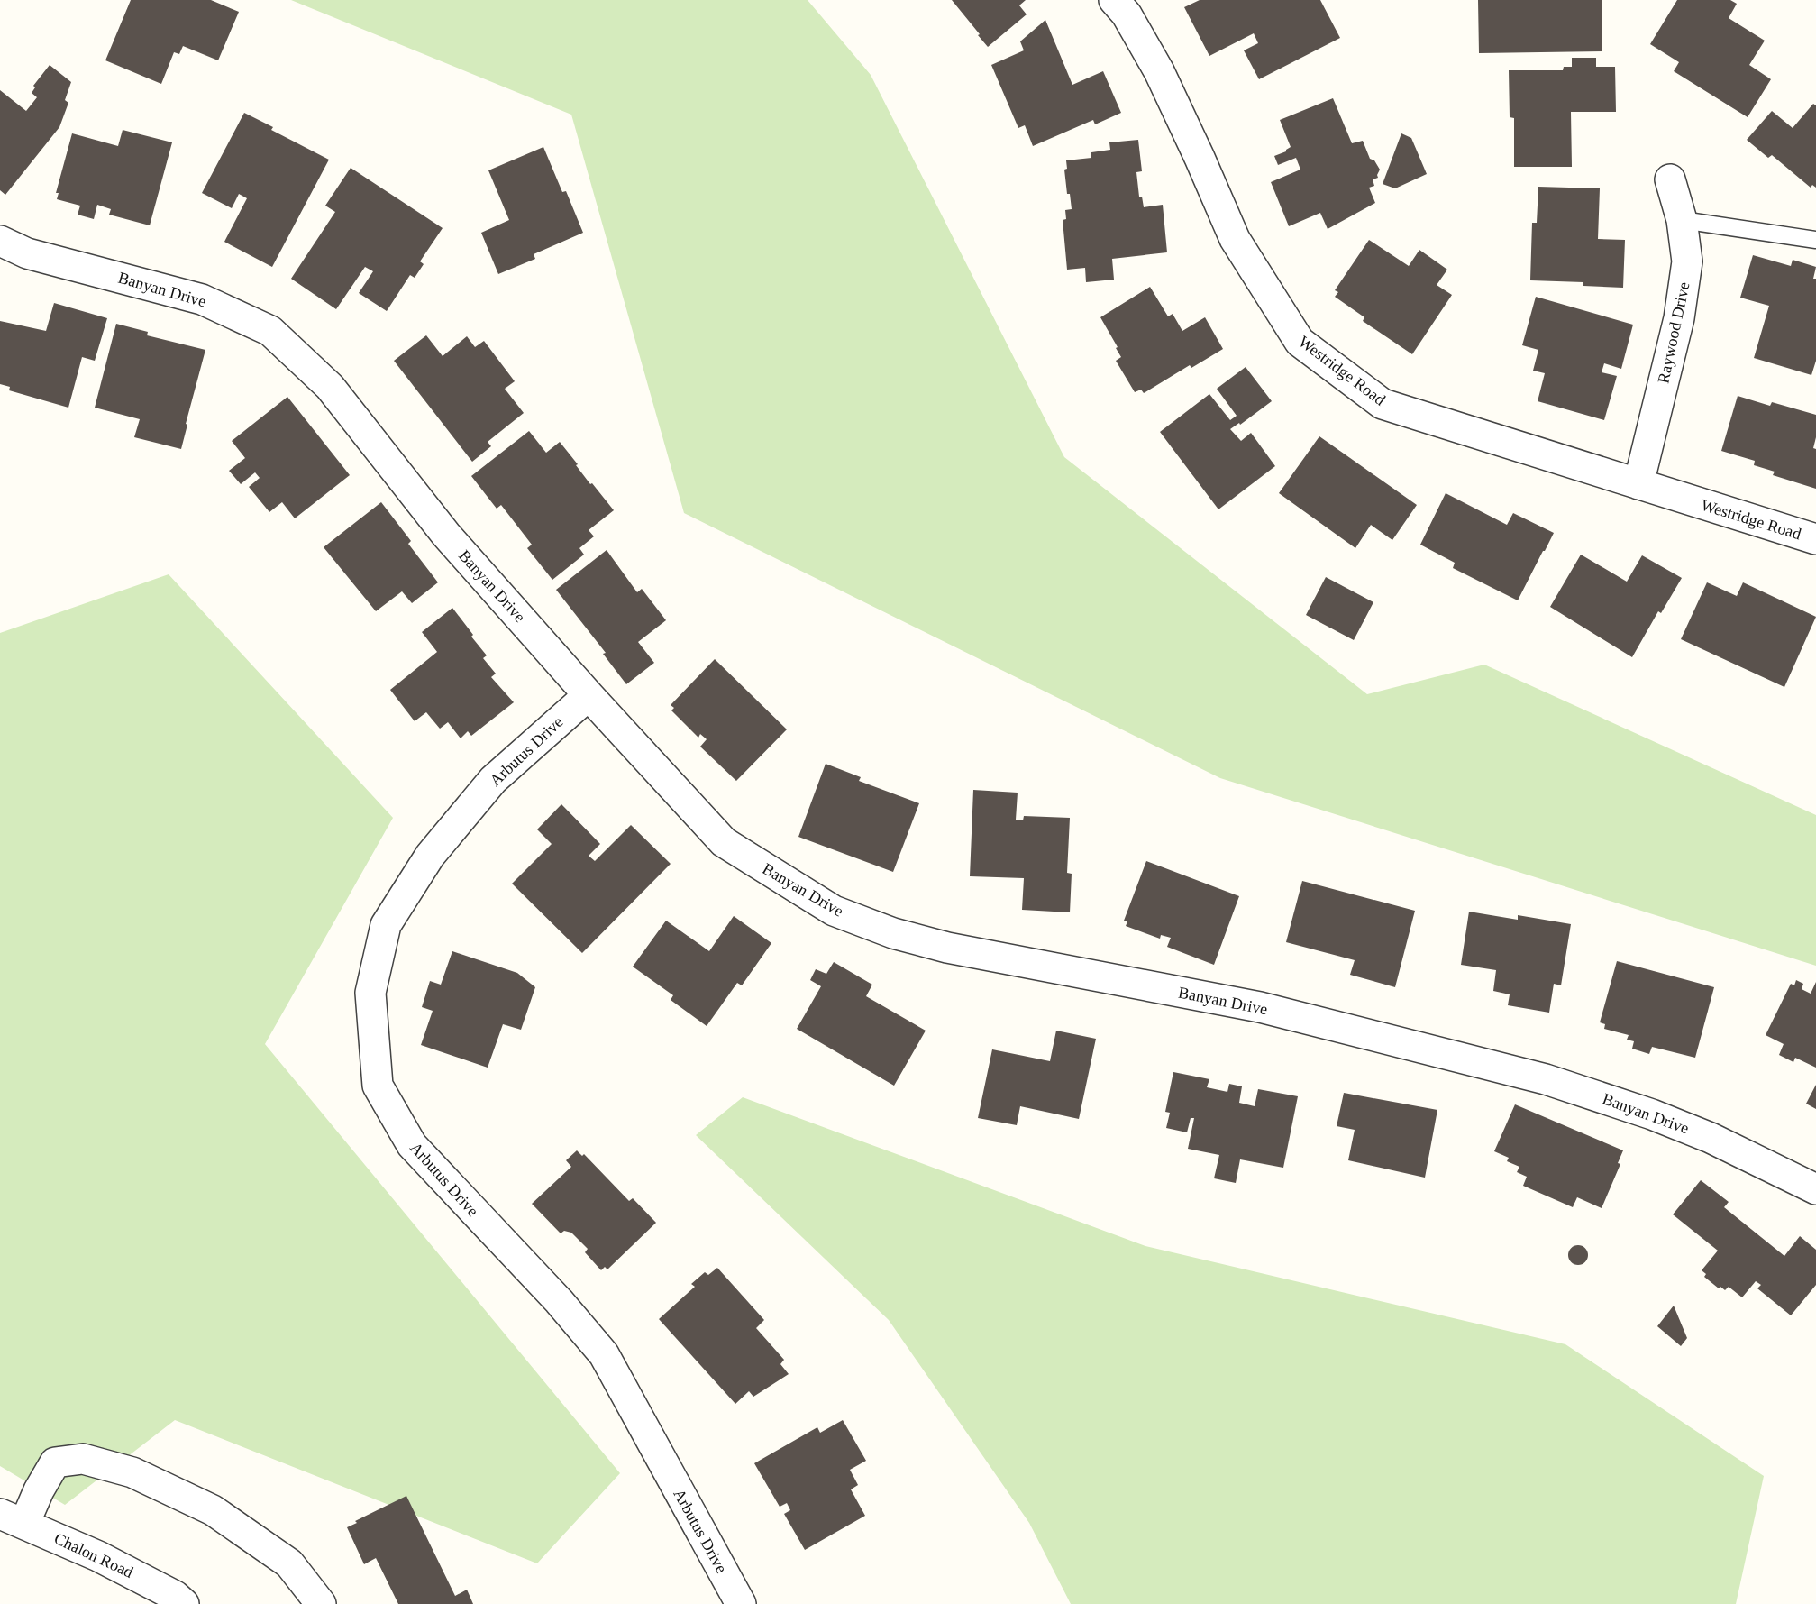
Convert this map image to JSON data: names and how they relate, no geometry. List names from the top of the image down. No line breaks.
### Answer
{"streets":{"street":["Banyan Drive","Raywood Drive","Westridge Road","Arbutus Drive","Chalon Road"]},"crossings":[["Banyan Drive","Arbutus Drive"],["Raywood Drive","Westridge Road"]]}
